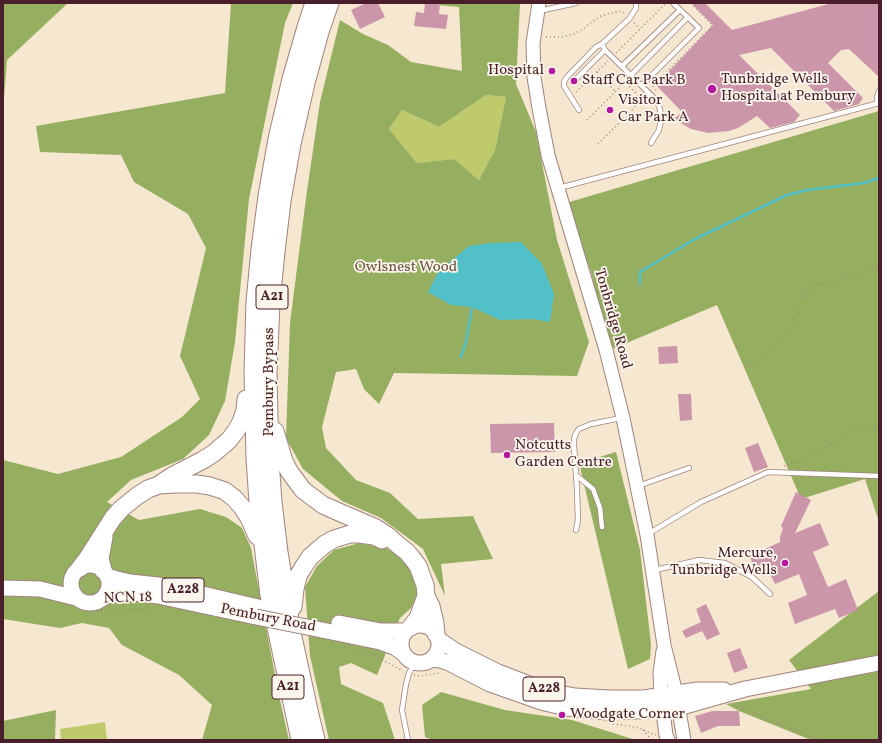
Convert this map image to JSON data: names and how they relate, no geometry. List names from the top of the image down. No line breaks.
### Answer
{"streets":{"highway":["A21","Pembury Bypass"],"main road":["A228","Pembury Road"],"street":["Tonbridge Road"],"path":["NCN 18"]},"crossings":[["A21","Pembury Bypass"],["A21","A228"],["A21","NCN 18"],["A21","Pembury Road"],["Tonbridge Road","A228"],["A228","Pembury Road"],["NCN 18","Pembury Road"]],"parks":["Owlsnest Wood"],"places":["Hospital","Staff Car Park B","Tunbridge Wells Hospital at Pembury","Visitor Car Park A","Notcutts Garden Centre","Mercure, Tunbridge Wells","Woodgate Corner"]}
